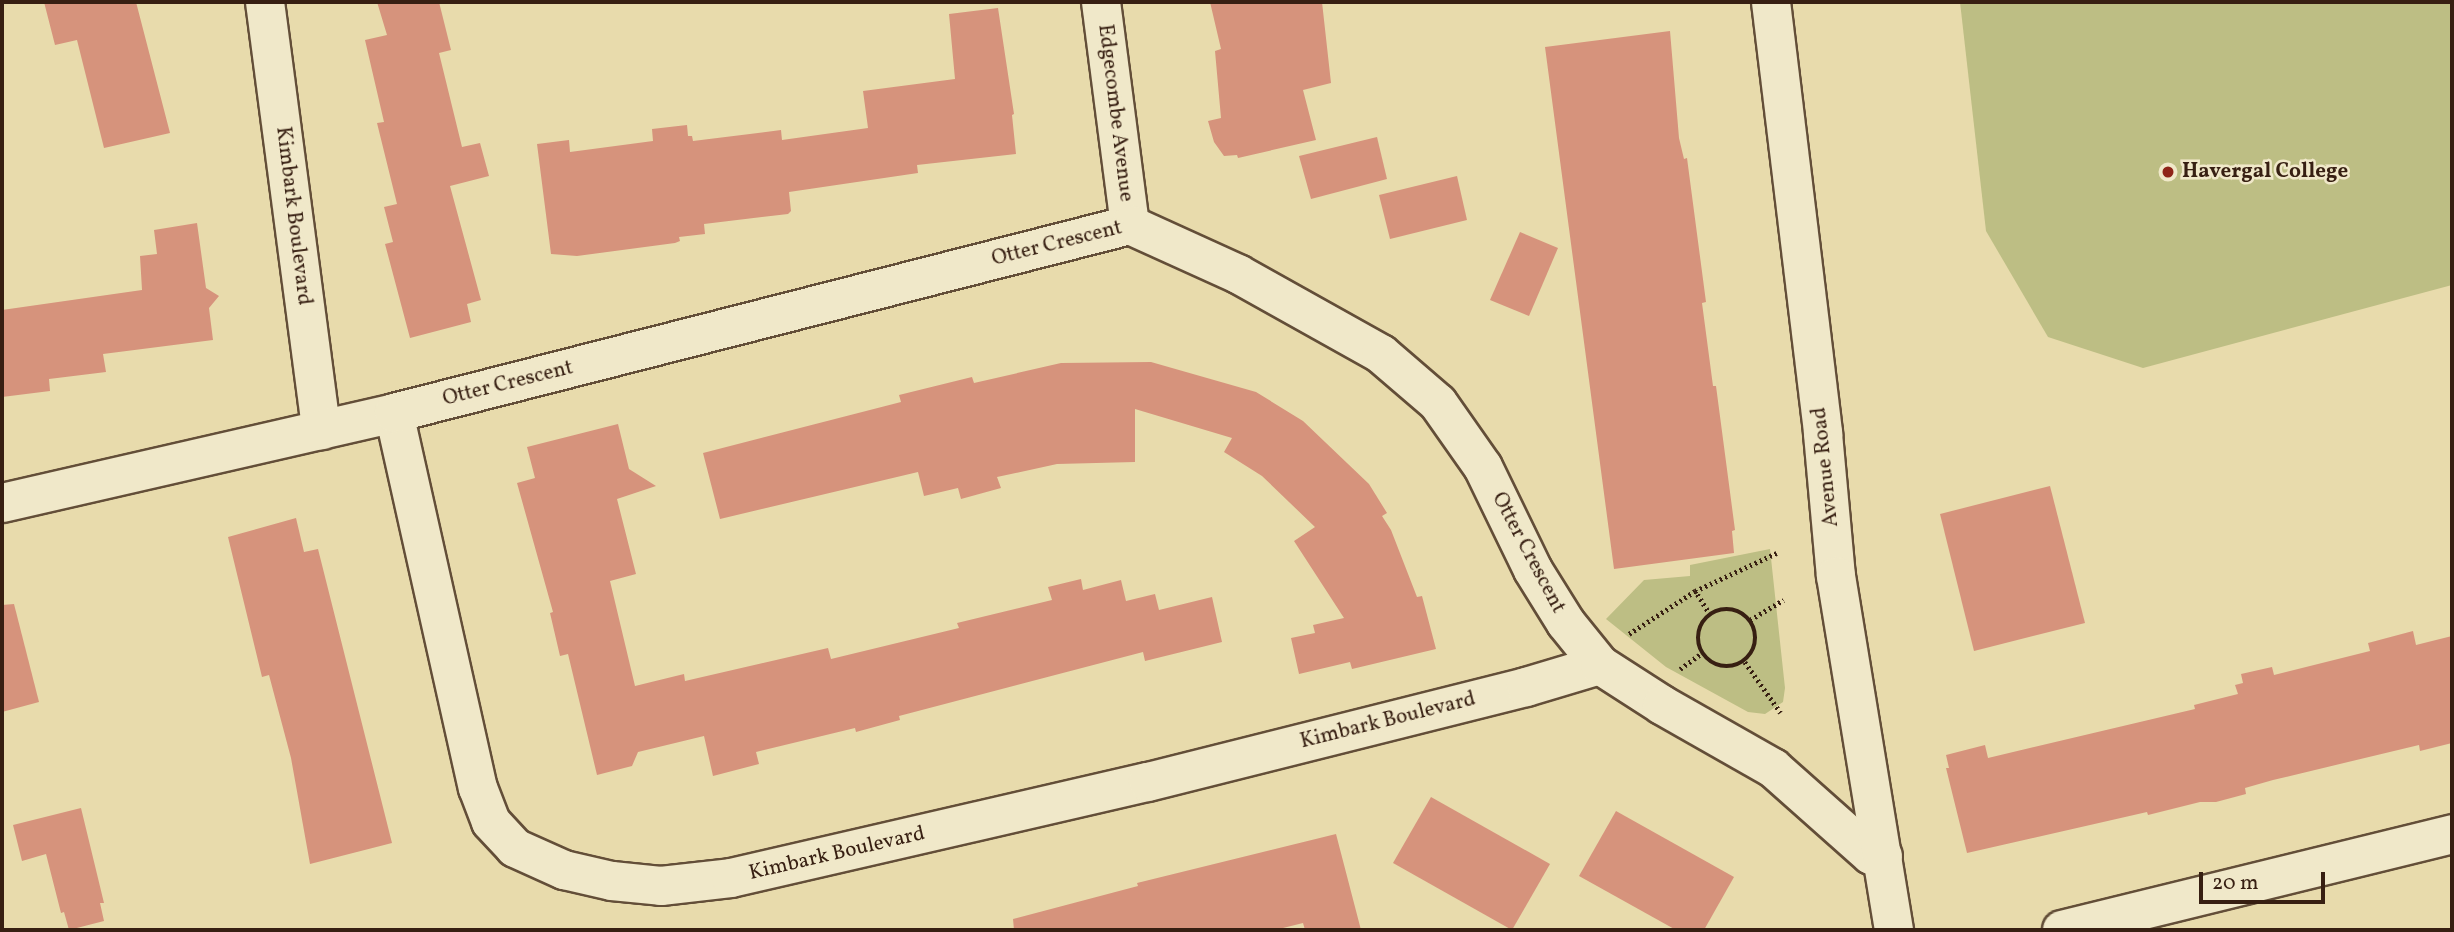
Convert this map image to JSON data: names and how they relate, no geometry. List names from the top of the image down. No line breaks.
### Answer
{"streets":{"street":["Edgecombe Avenue","Kimbark Boulevard","Otter Crescent","Avenue Road"]},"crossings":[["Edgecombe Avenue","Otter Crescent"],["Kimbark Boulevard","Otter Crescent"],["Otter Crescent","Avenue Road"]],"places":["Havergal College"],"scale_bar":"20 m"}
